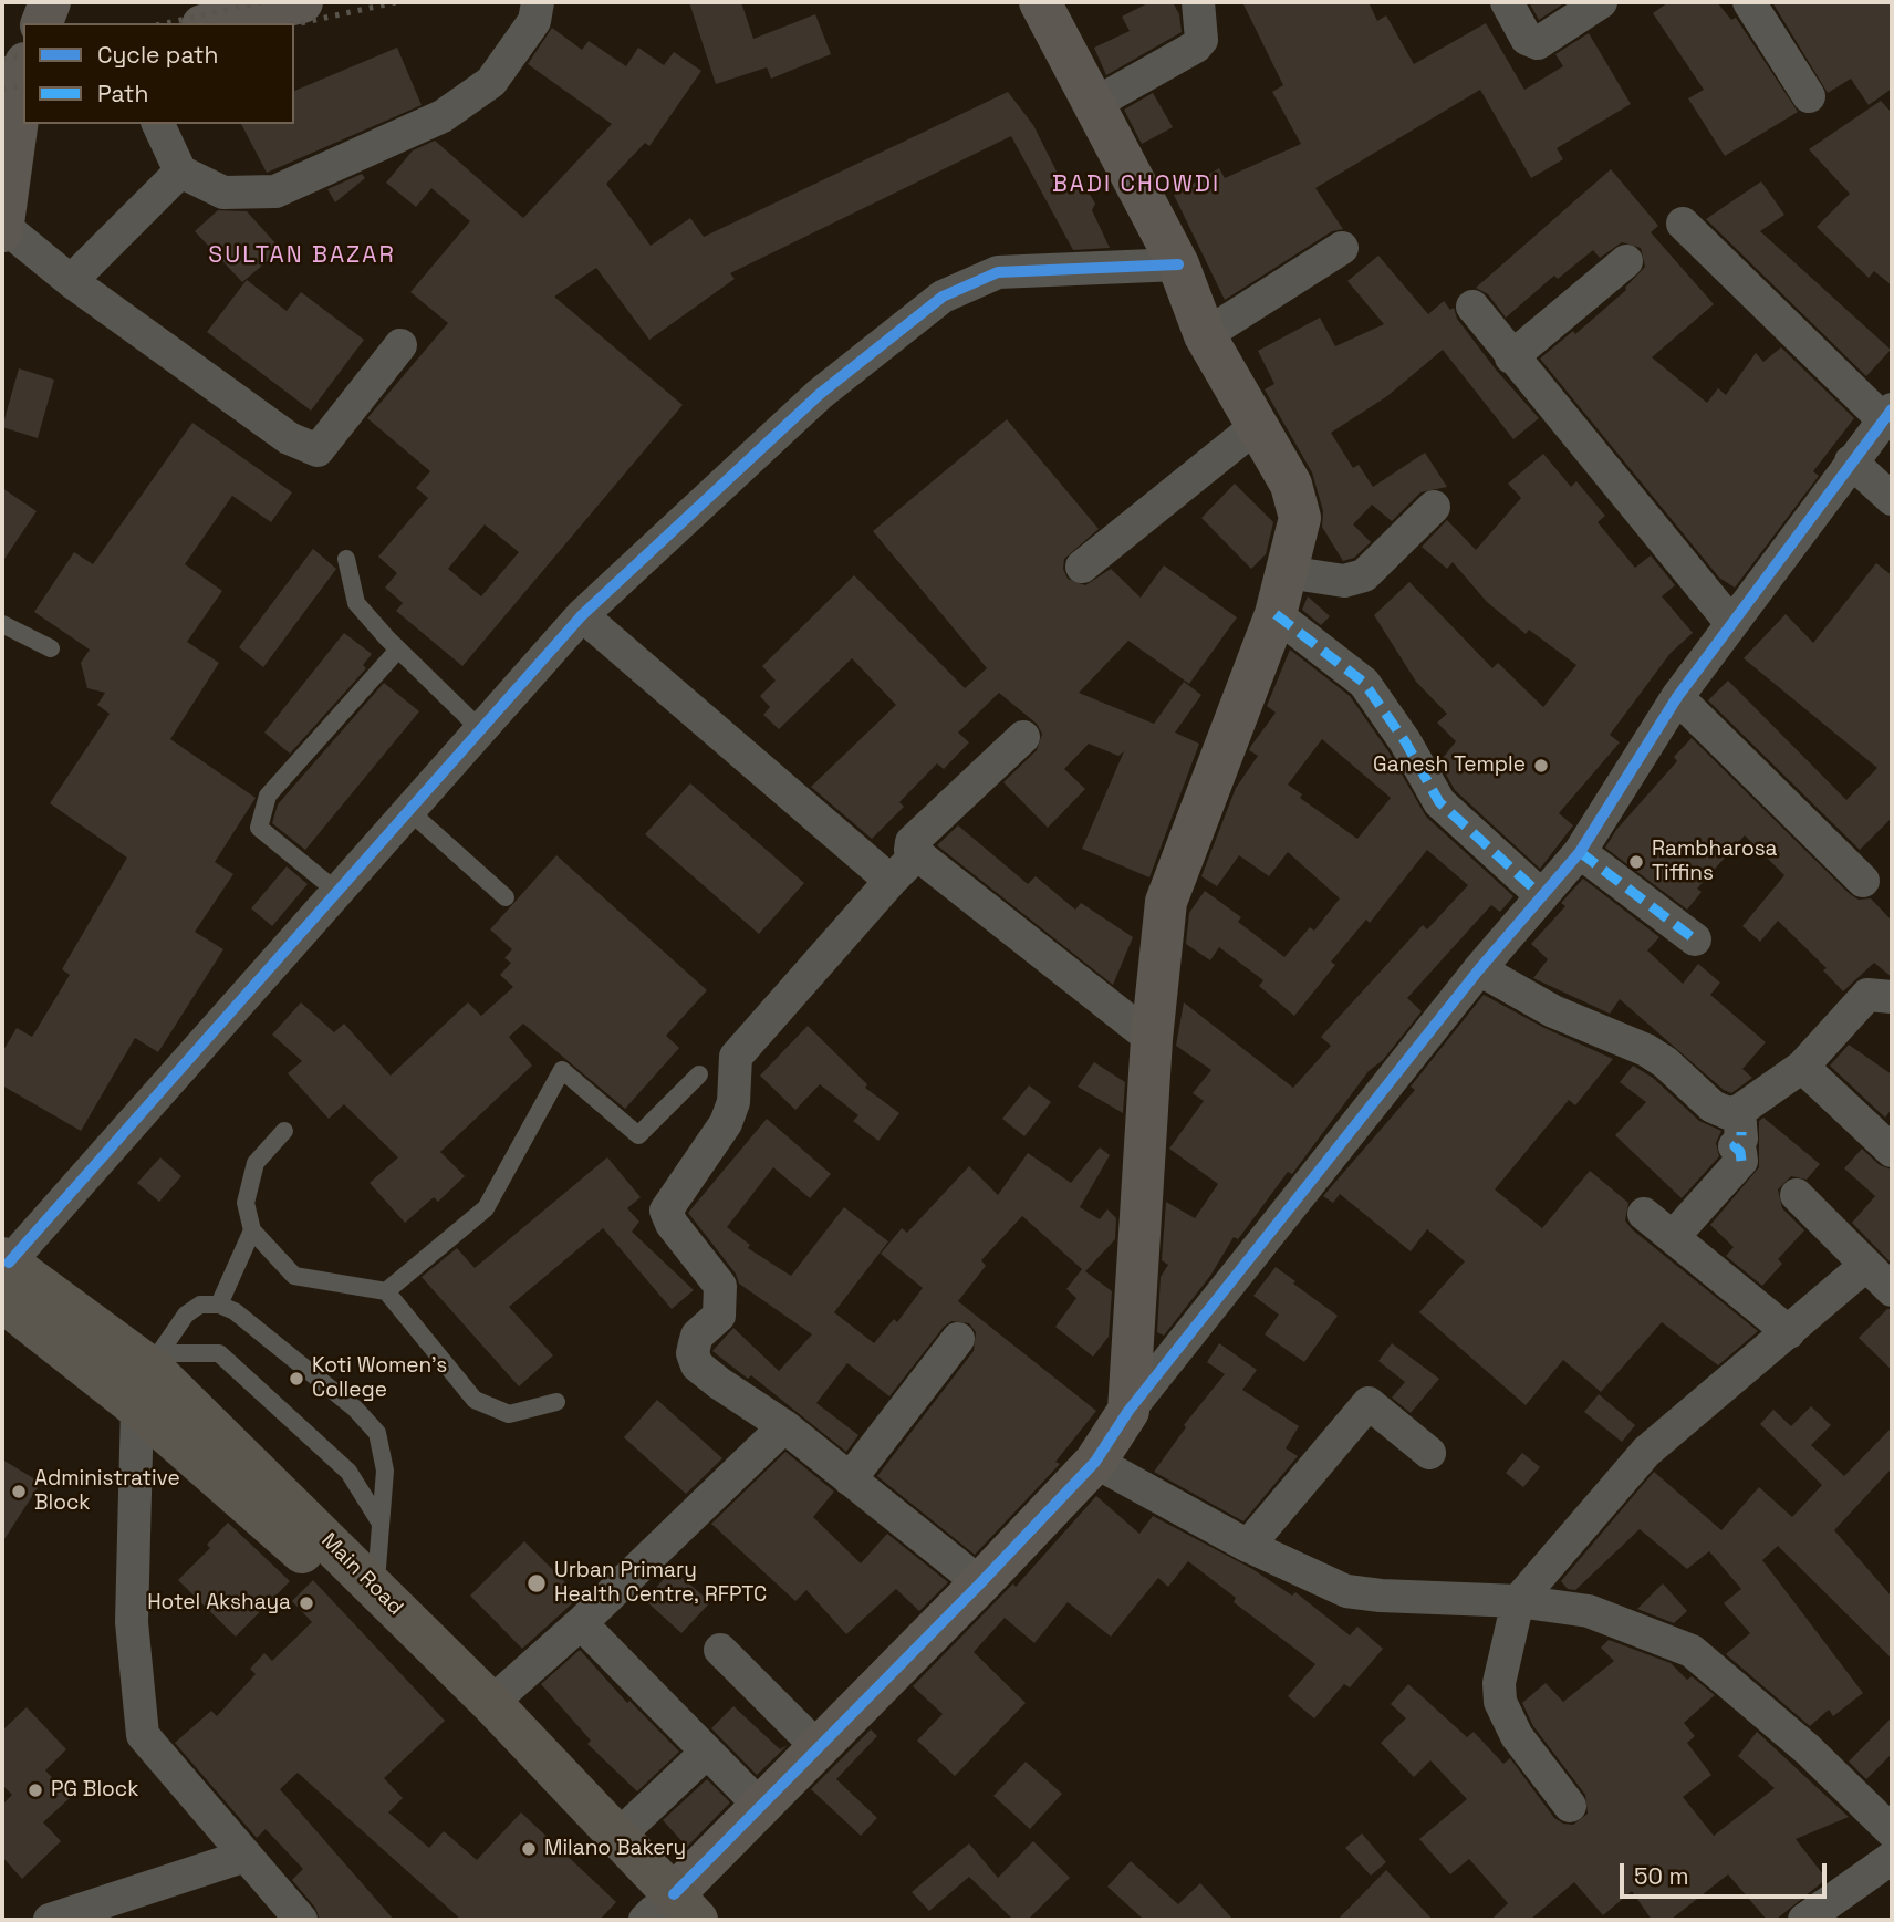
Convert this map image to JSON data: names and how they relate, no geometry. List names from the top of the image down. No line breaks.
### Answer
{"streets":{"main road":["Main Road"]},"districts":["BADI CHOWDI","SULTAN BAZAR"],"places":["Ganesh Temple","Rambharosa Tiffins","Koti Women's College","Administrative Block","Urban Primary Health Centre, RFPTC","Hotel Akshaya","PG Block","Milano Bakery"],"legend":["Cycle path","Path"],"scale_bar":"50 m"}
